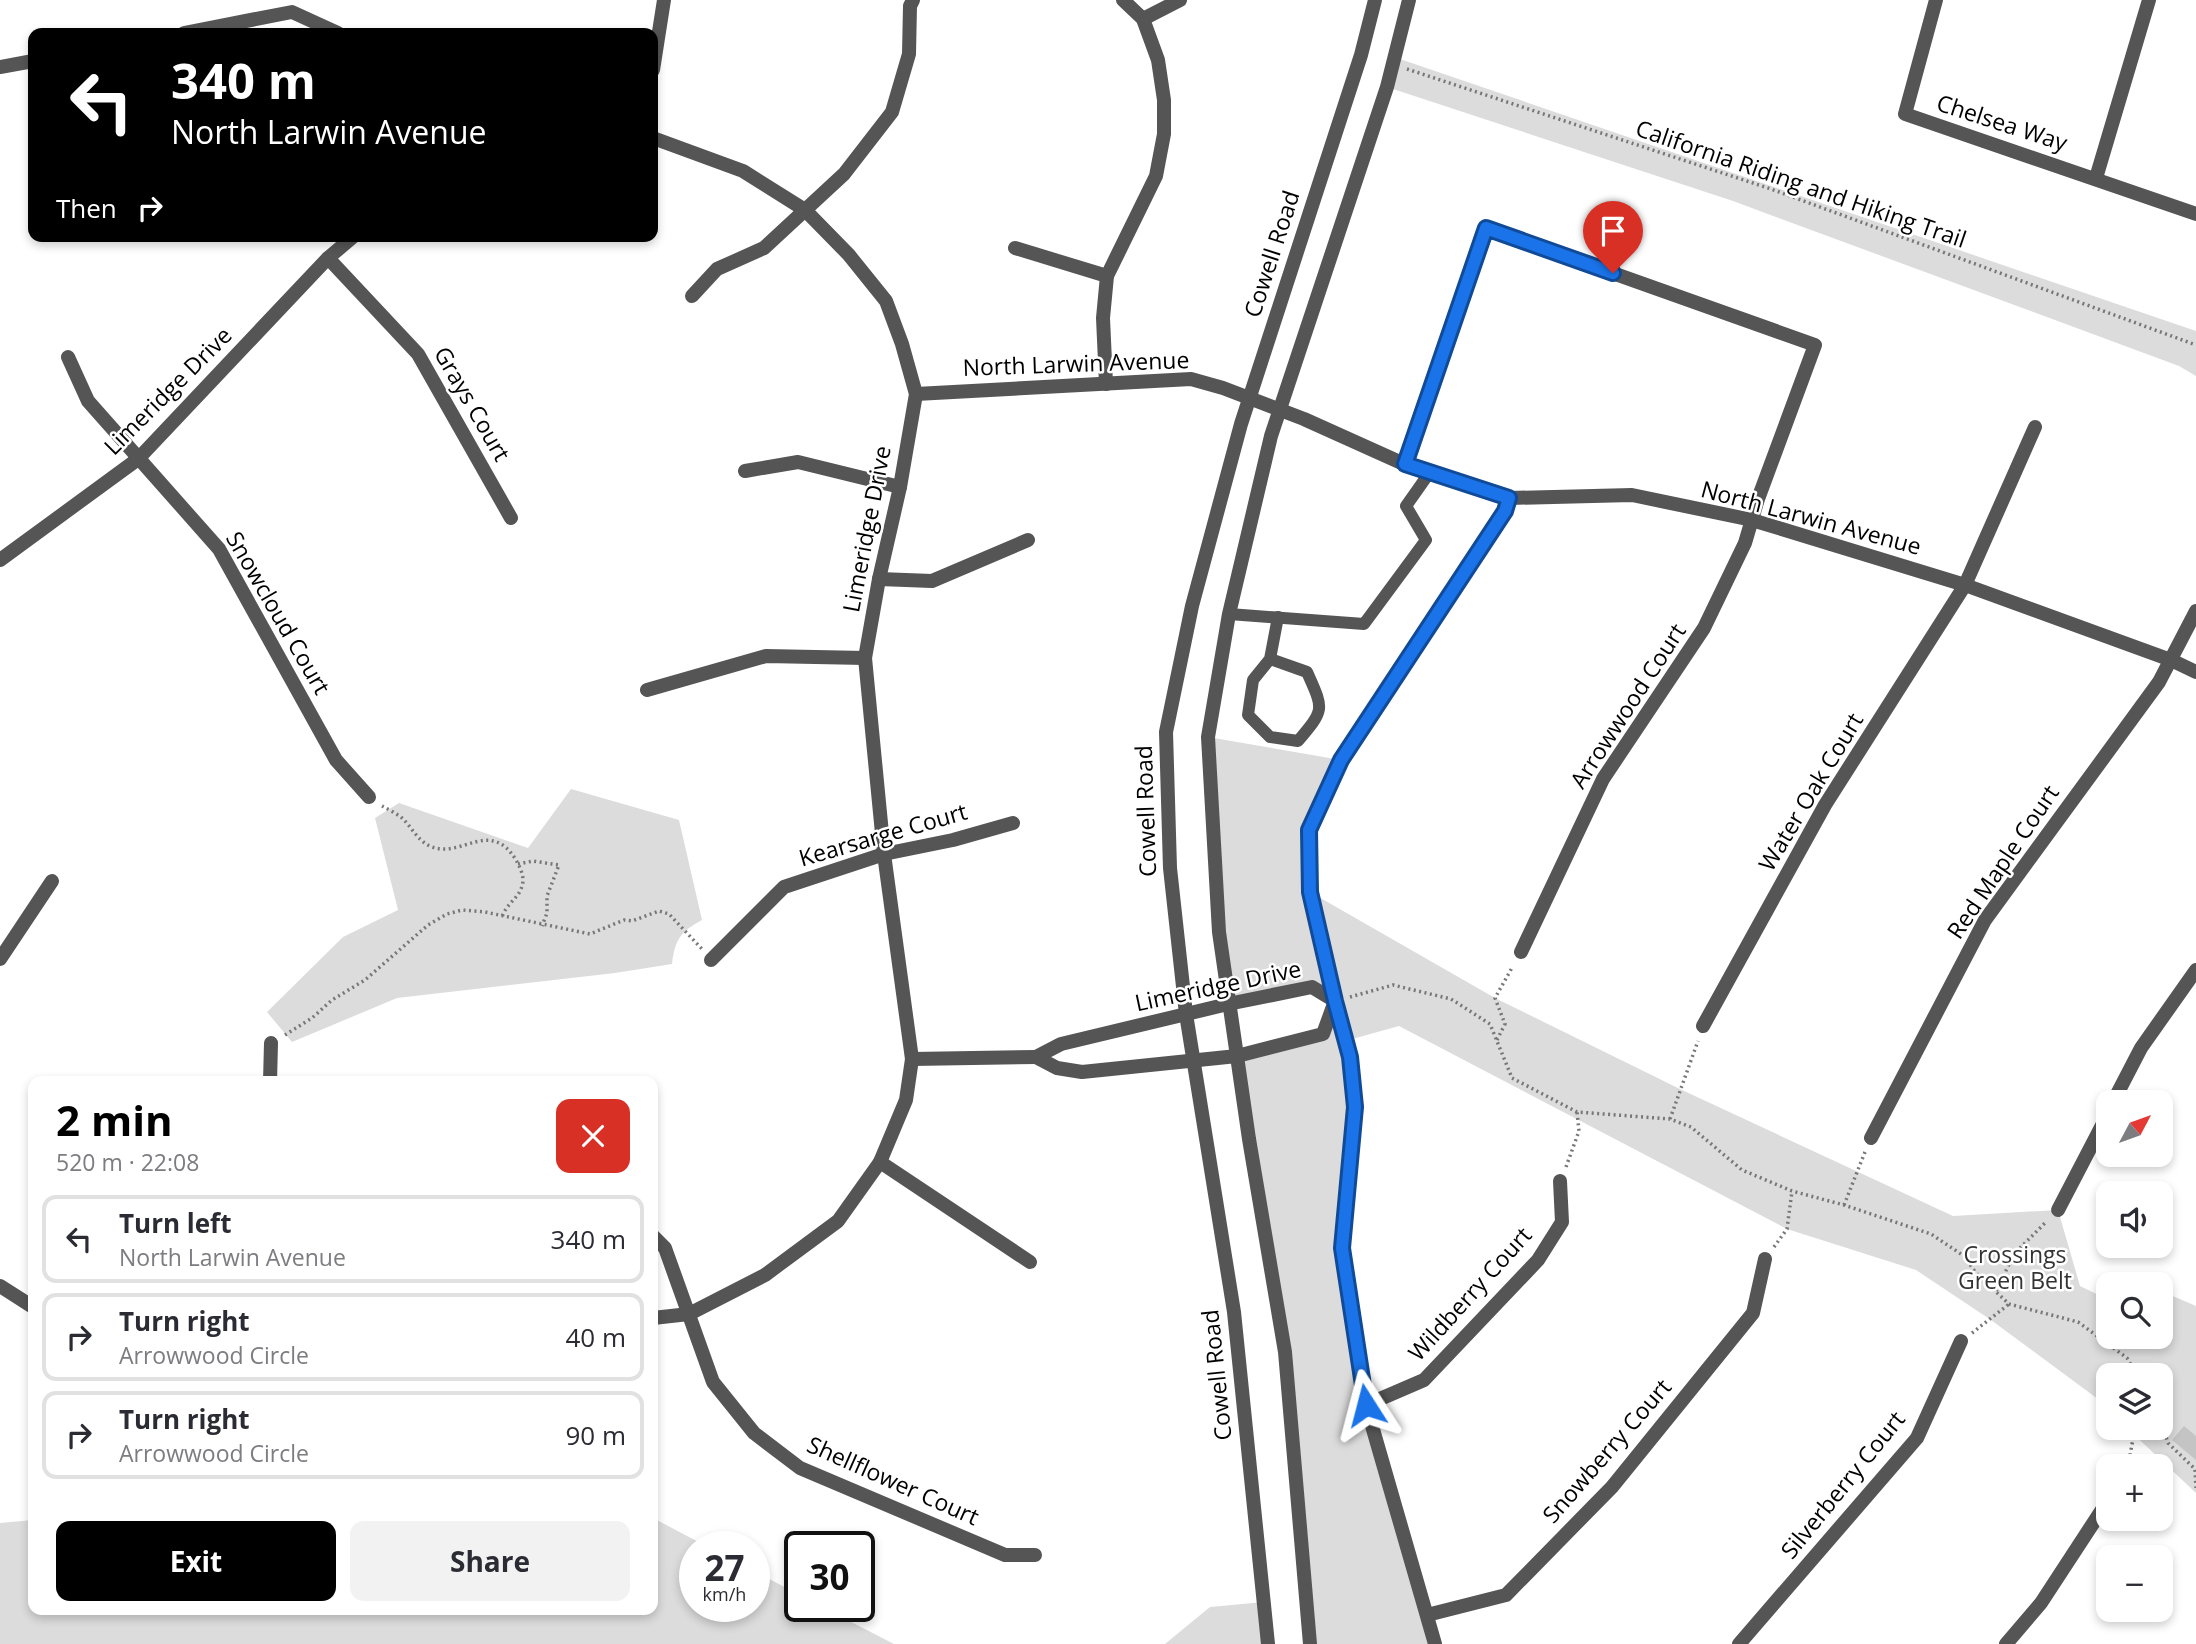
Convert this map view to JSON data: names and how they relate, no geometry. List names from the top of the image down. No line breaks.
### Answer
{"streets":{"street":["Chelsea Way","Cowell Road","North Larwin Avenue","Limeridge Drive","Grays Court","Snowcloud Court","Arrowwood Court","Water Oak Court","Kearsarge Court","Red Maple Court","Wildberry Court","Snowberry Court","Shellflower Court","Silverberry Court"],"path":["California Riding and Hiking Trail"]},"crossings":[["Cowell Road","North Larwin Avenue"],["Cowell Road","Limeridge Drive"],["North Larwin Avenue","Limeridge Drive"],["North Larwin Avenue","Arrowwood Court"],["North Larwin Avenue","Water Oak Court"],["North Larwin Avenue","Red Maple Court"],["Limeridge Drive","Grays Court"],["Limeridge Drive","Snowcloud Court"],["Limeridge Drive","Kearsarge Court"],["Limeridge Drive","Shellflower Court"]],"parks":["Crossings Green Belt"],"north":"top right","page":{"turn":["340 m","North Larwin Avenue"],"then":"Then","heading":["2 min","520 m · 22:08"],"map_buttons":["+","−"],"list":[{"name":"Turn left","note":"North Larwin Avenue","value":"340 m"},{"name":"Turn right","note":"Arrowwood Circle","value":"40 m"},{"name":"Turn right","note":"Arrowwood Circle","value":"90 m"}],"buttons":["Exit","Share"],"speed":"27 km/h","limit":"30"}}
